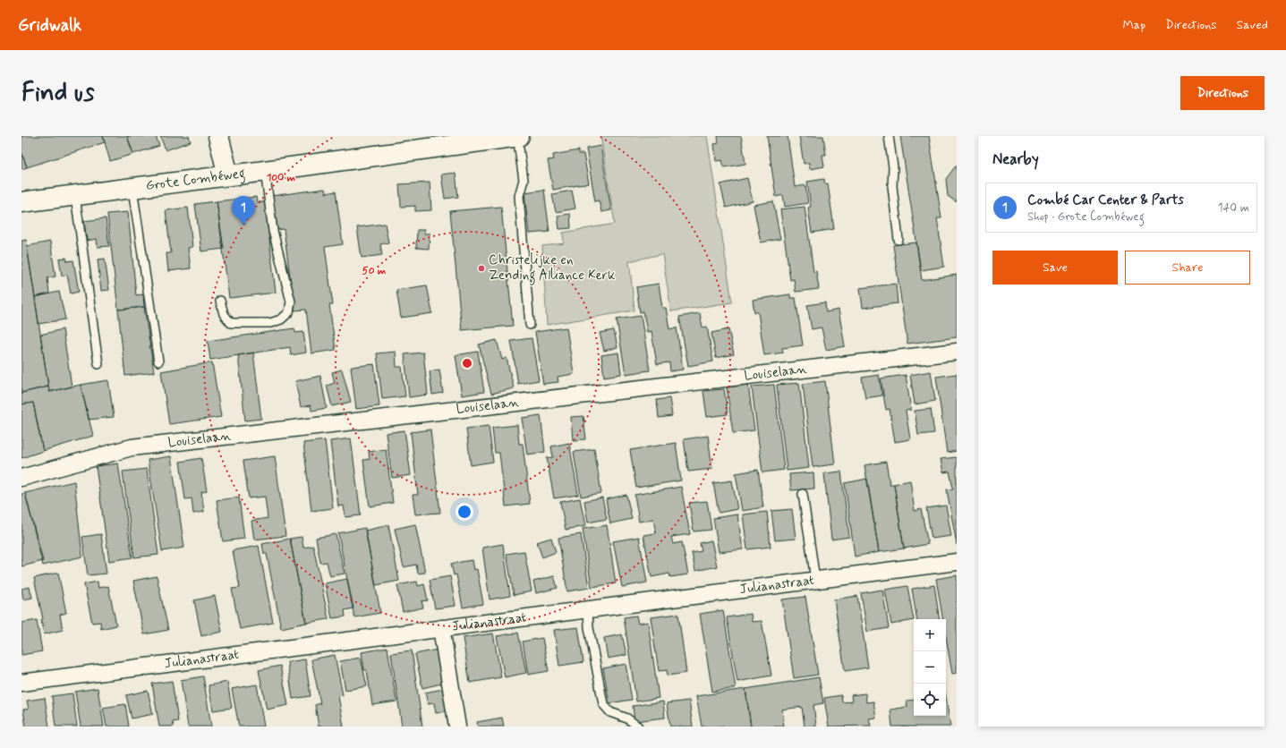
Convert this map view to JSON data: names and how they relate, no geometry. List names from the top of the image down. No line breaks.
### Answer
{"streets":{"street":["Grote Combéweg","Louiselaan","Julianastraat"]},"places":["Christelijke en Zending Alliance Kerk"],"page":{"header":"Gridwalk","nav":["Map","Directions","Saved"],"buttons":["Directions",["Save","Share"]],"title":"Find us","heading":"Nearby","list":[{"mark":"1","name":"Combé Car Center & Parts","note":"Shop · Grote Combéweg","value":"140 m"}],"pins":"1","map_buttons":["+","−"]},"rings":["100 m","50 m"]}
